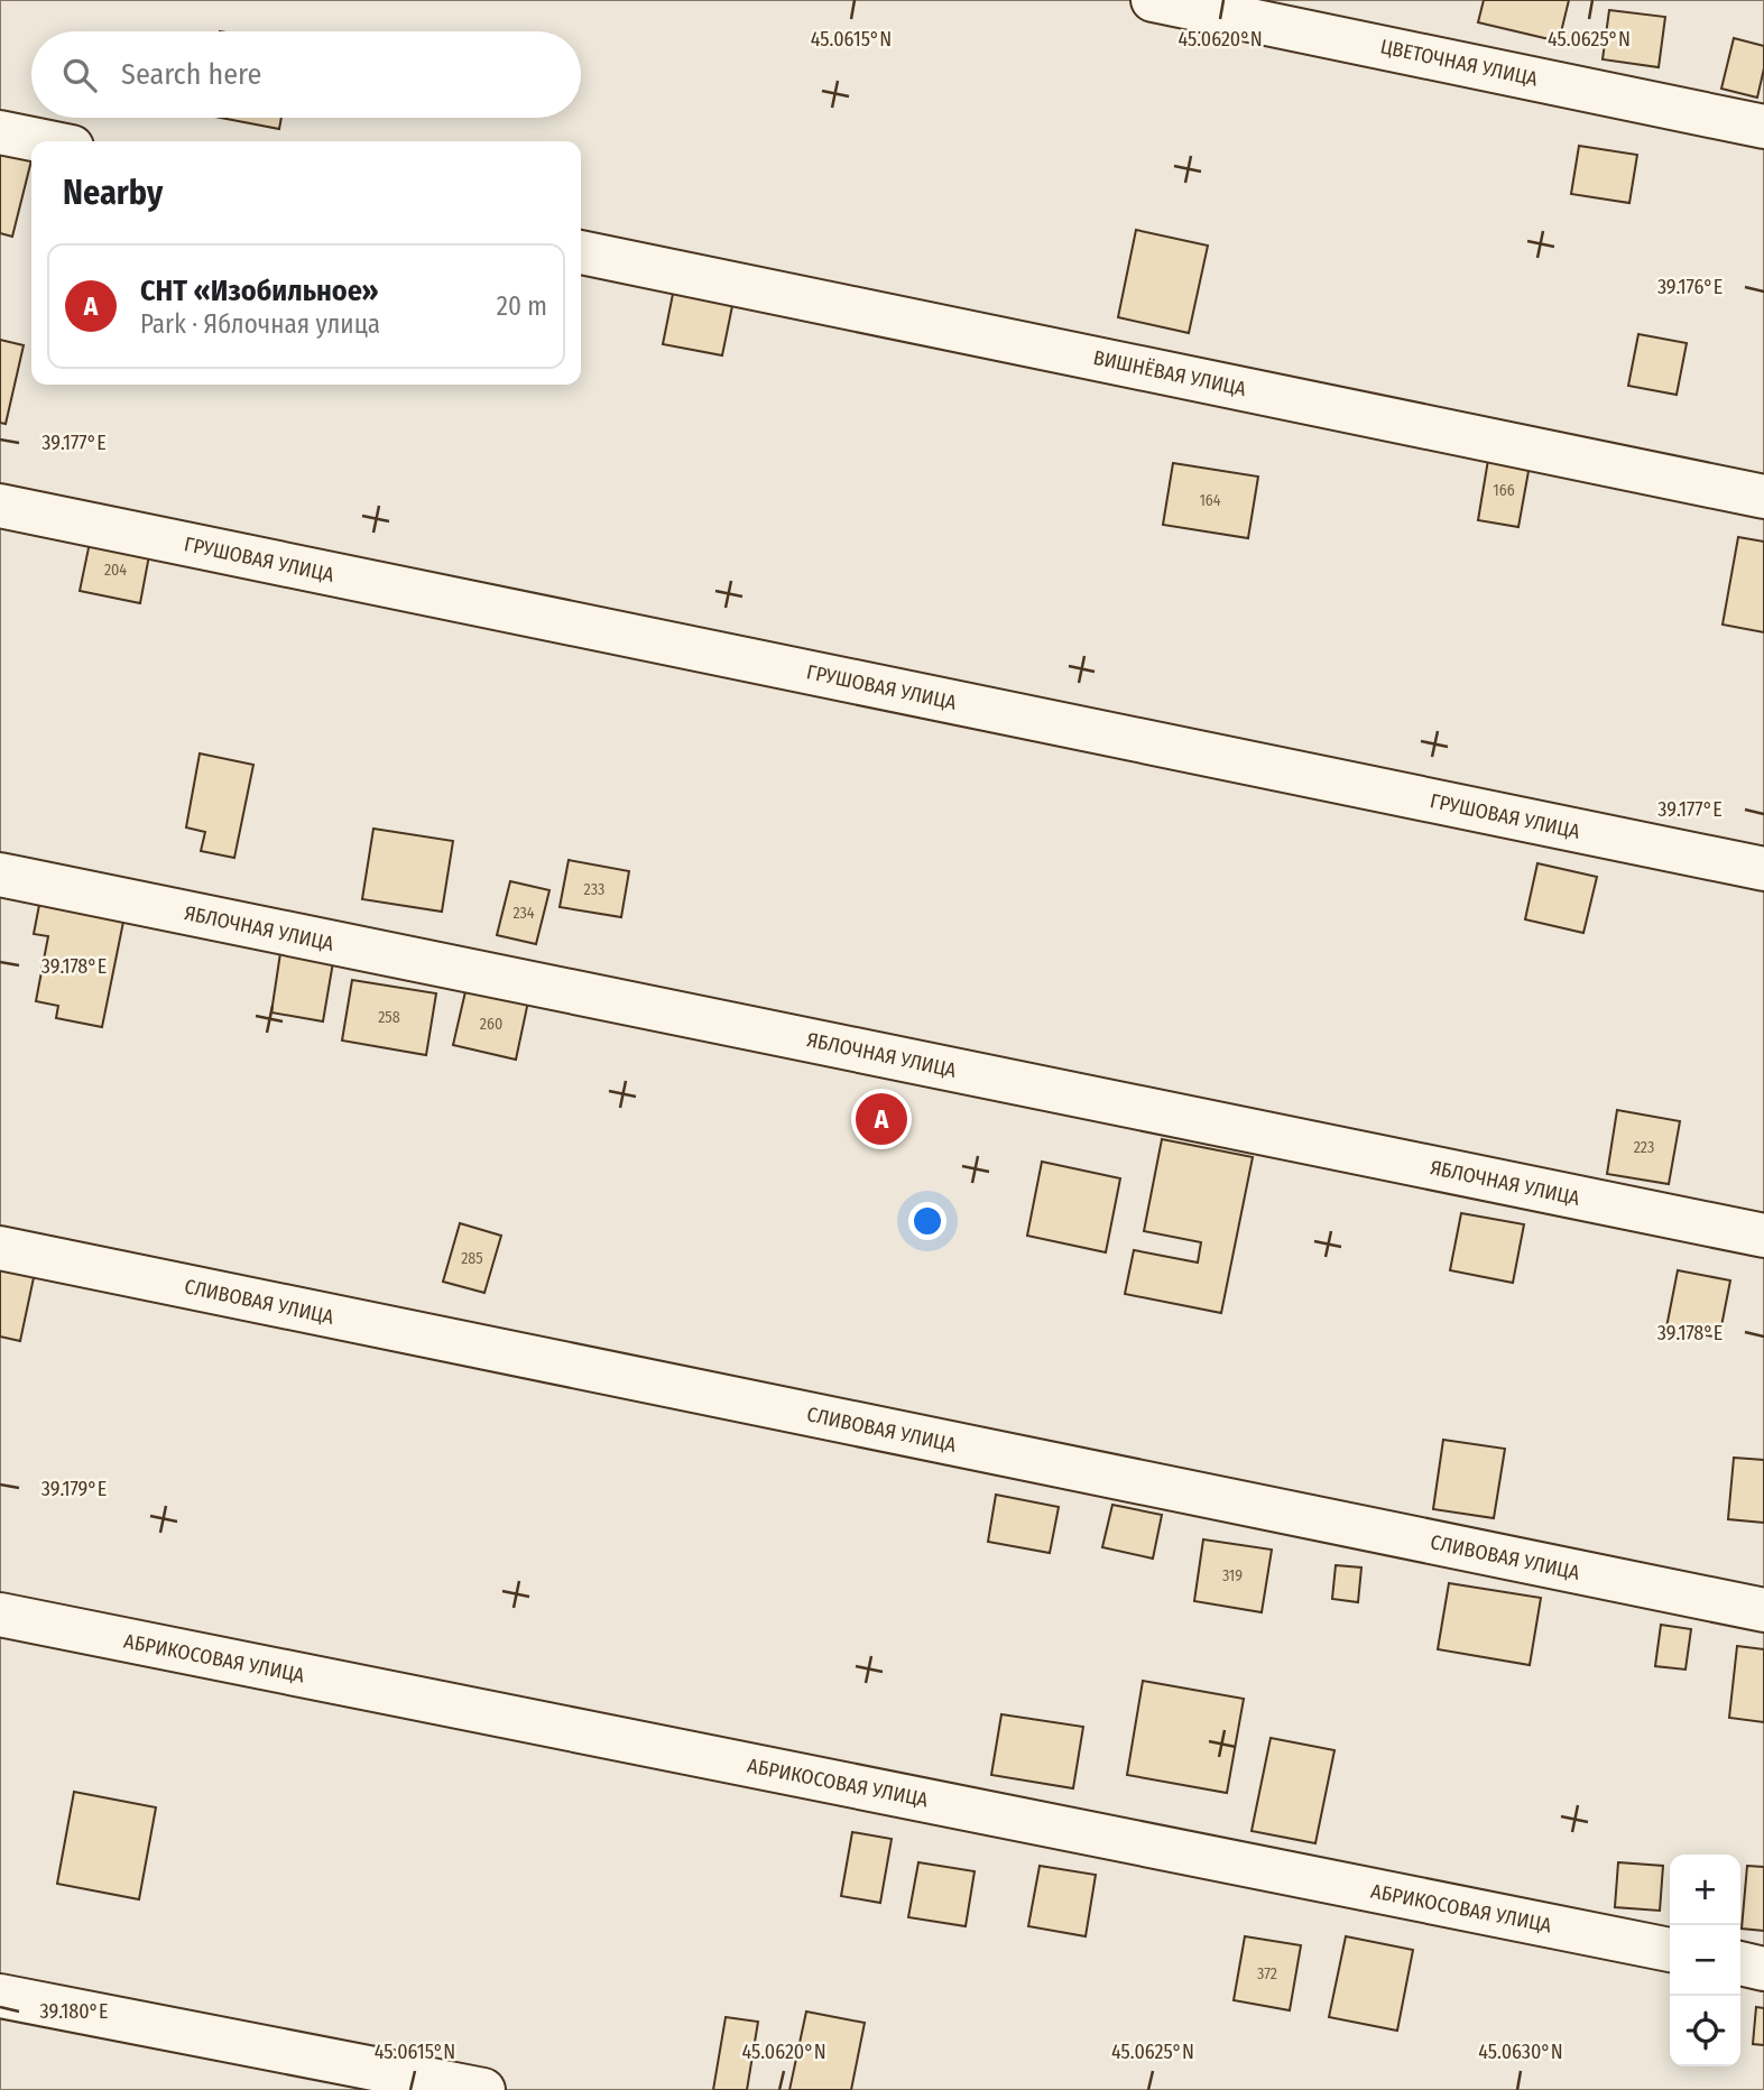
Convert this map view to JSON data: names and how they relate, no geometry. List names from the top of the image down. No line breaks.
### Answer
{"streets":{"street":["ЦВЕТОЧНАЯ УЛИЦА","ВИШНЁВАЯ УЛИЦА","ГРУШОВАЯ УЛИЦА","ЯБЛОЧНАЯ УЛИЦА","СЛИВОВАЯ УЛИЦА","АБРИКОСОВАЯ УЛИЦА"]},"house_numbers":["166","164","204","233","234","258","260","223","285","319","372"],"page":{"search":"Search here","heading":"Nearby","list":[{"mark":"A","name":"СНТ «Изобильное»","note":"Park · Яблочная улица","value":"20 m"}],"pins":"A","map_buttons":["+","−"]},"coordinates":["45.0615°N","45.0620°N","45.0625°N","39.176°E","39.177°E","39.178°E","39.179°E","39.180°E","45.0630°N"]}
